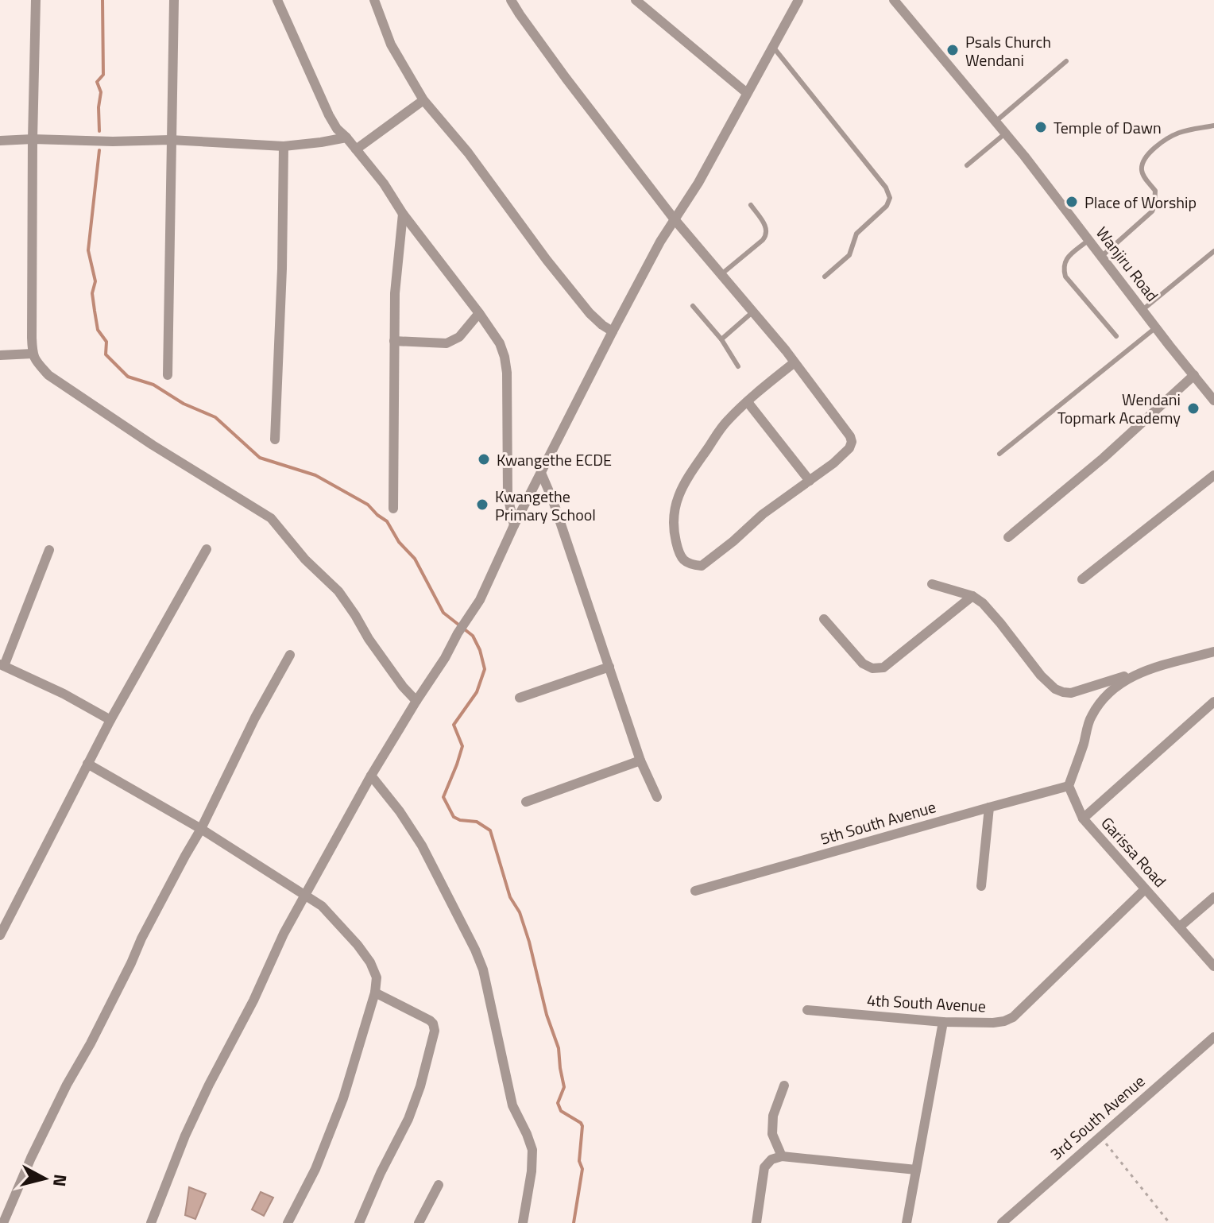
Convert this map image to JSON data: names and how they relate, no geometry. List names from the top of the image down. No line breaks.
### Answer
{"streets":{"street":["Wanjiru Road","5th South Avenue","Garissa Road","4th South Avenue","3rd South Avenue"]},"crossings":[["5th South Avenue","Garissa Road"],["Garissa Road","4th South Avenue"]],"places":["Psals Church Wendani","Temple of Dawn","Place of Worship","Wendani Topmark Academy","Kwangethe ECDE","Kwangethe Primary School"],"north":"right"}
